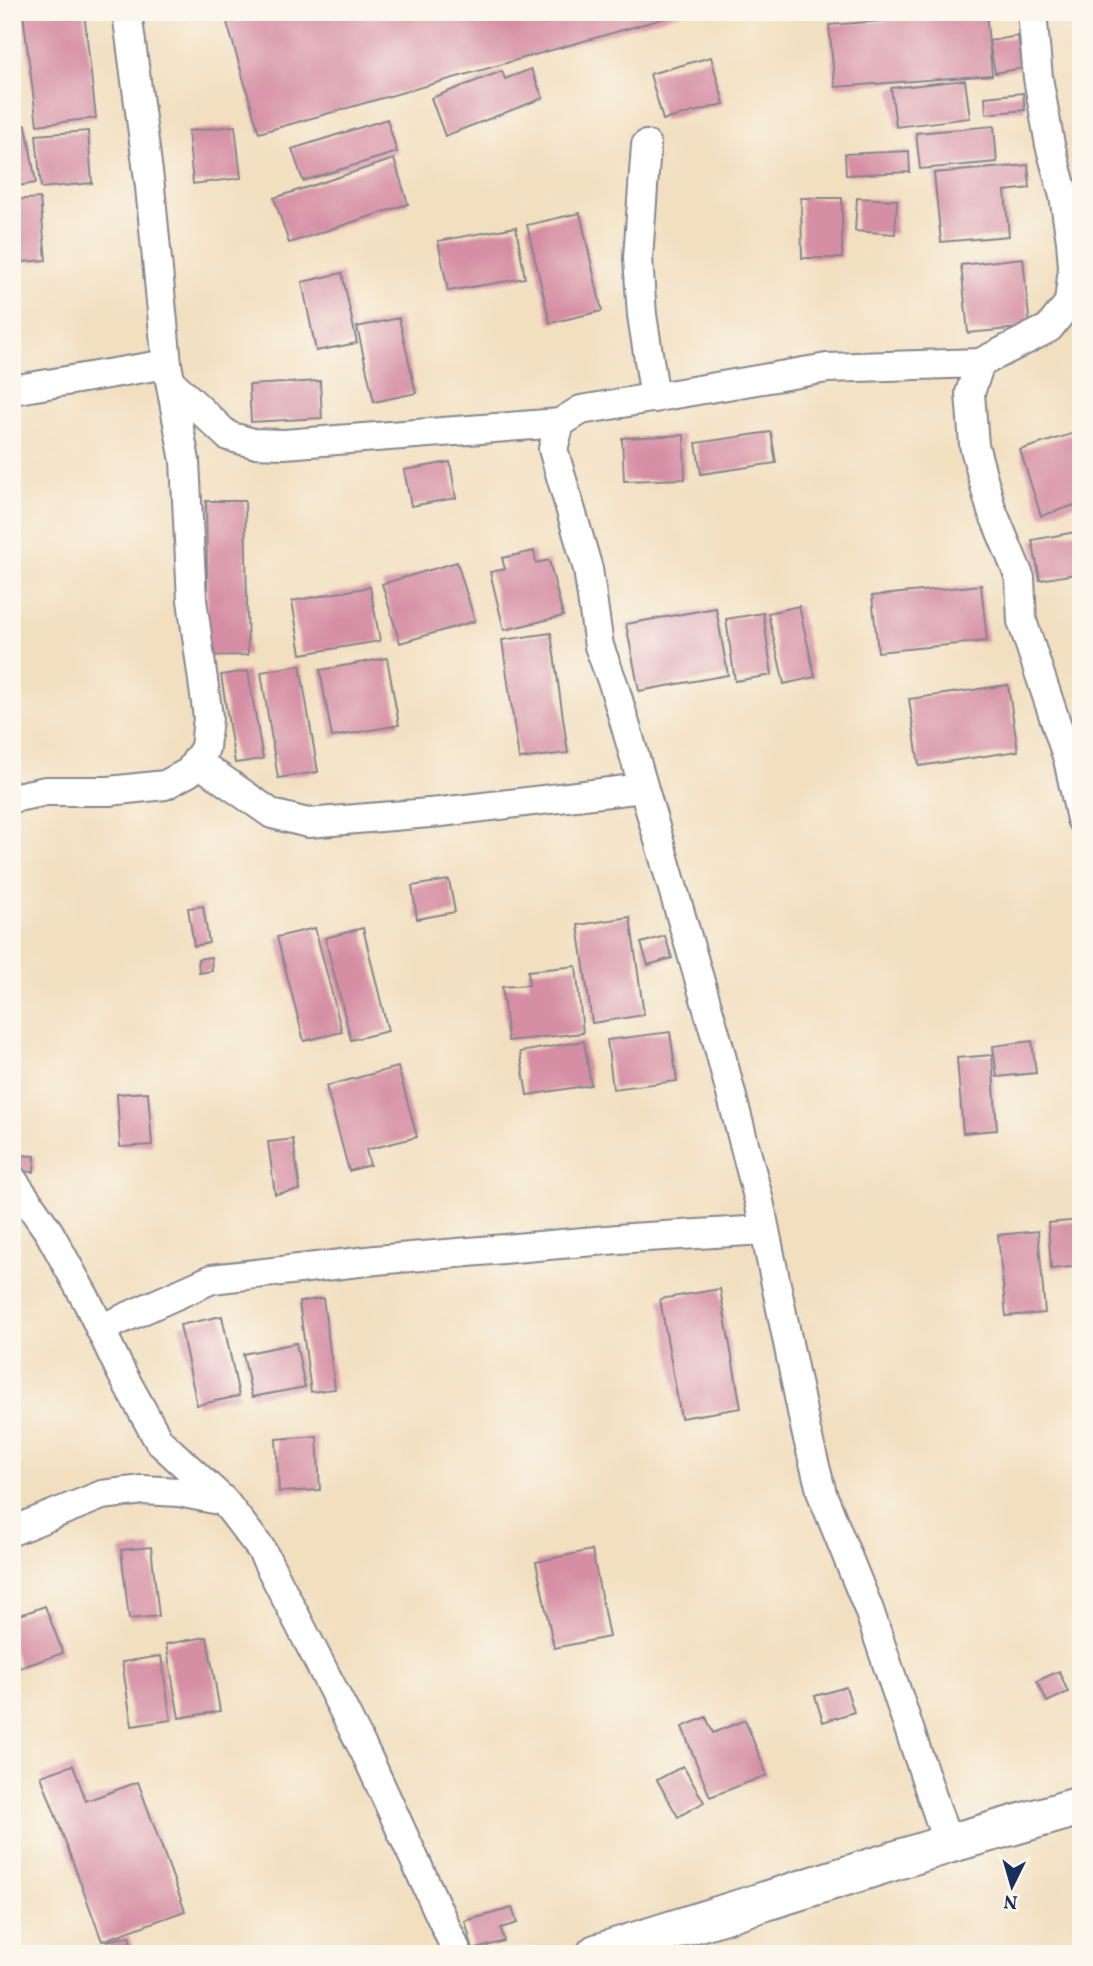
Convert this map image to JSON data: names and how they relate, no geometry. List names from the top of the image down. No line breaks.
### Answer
{"north":"bottom"}
